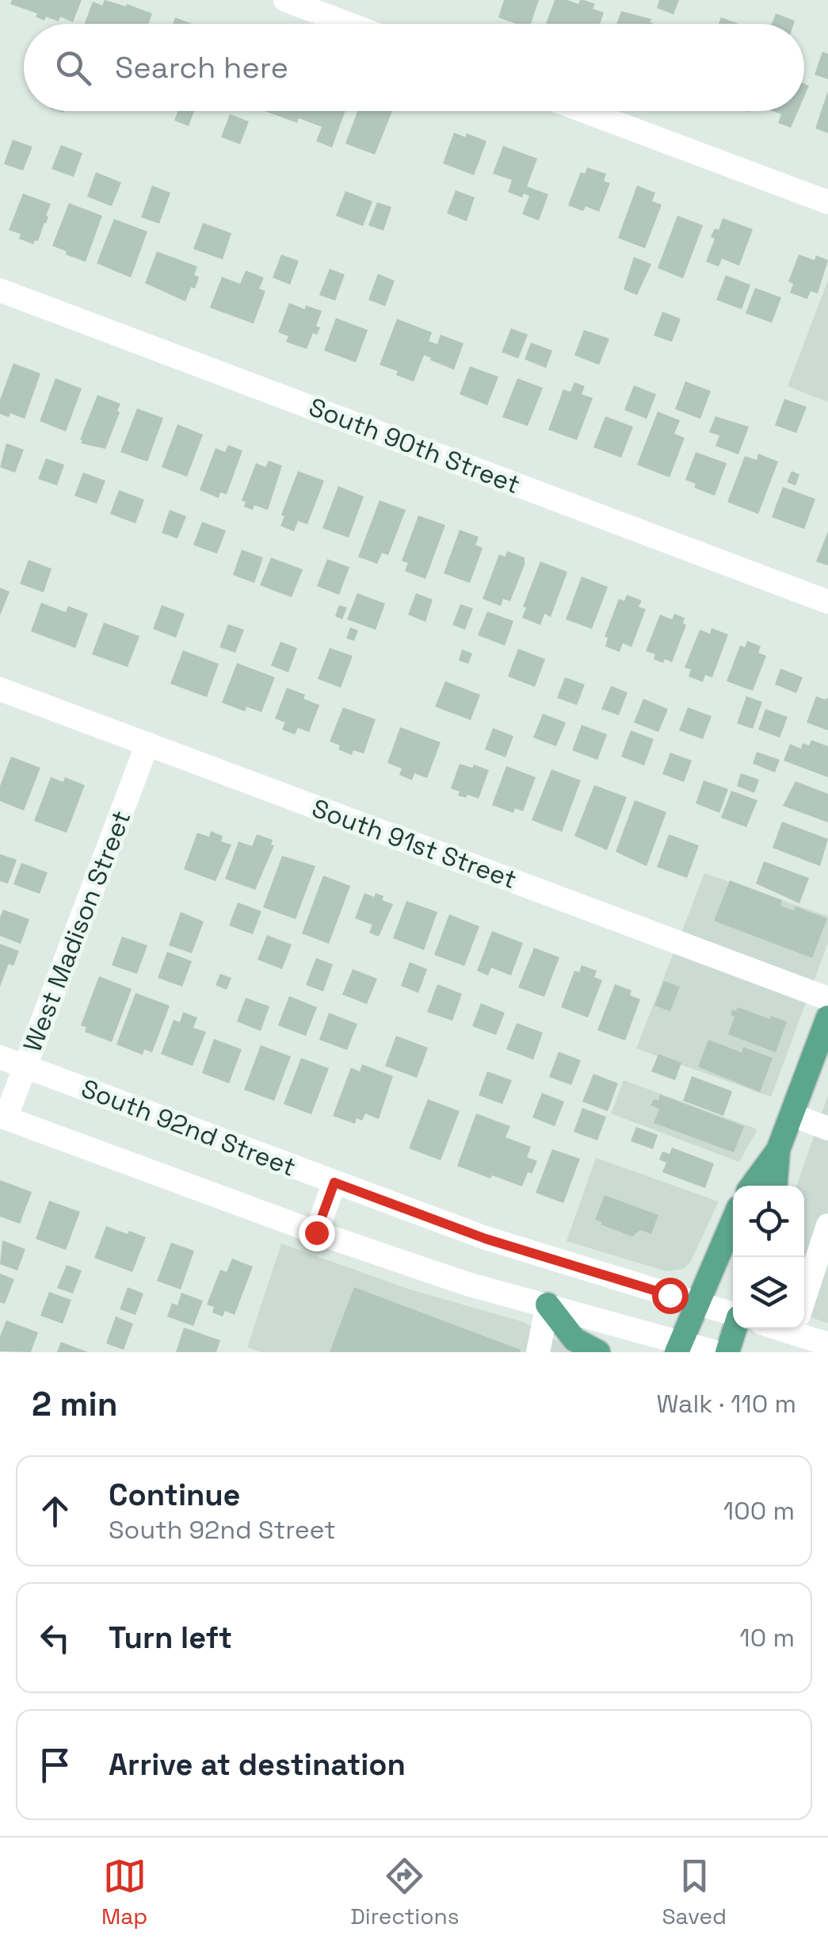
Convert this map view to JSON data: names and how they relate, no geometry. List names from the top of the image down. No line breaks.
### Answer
{"streets":{"street":["South 90th Street","South 91st Street","West Madison Street","South 92nd Street"]},"crossings":[["South 91st Street","West Madison Street"],["West Madison Street","South 92nd Street"]],"page":{"search":"Search here","heading":["2 min","Walk · 110 m"],"list":[["Continue","South 92nd Street","100 m"],["Turn left","10 m"],"Arrive at destination"],"nav":["Map","Directions","Saved"]}}
